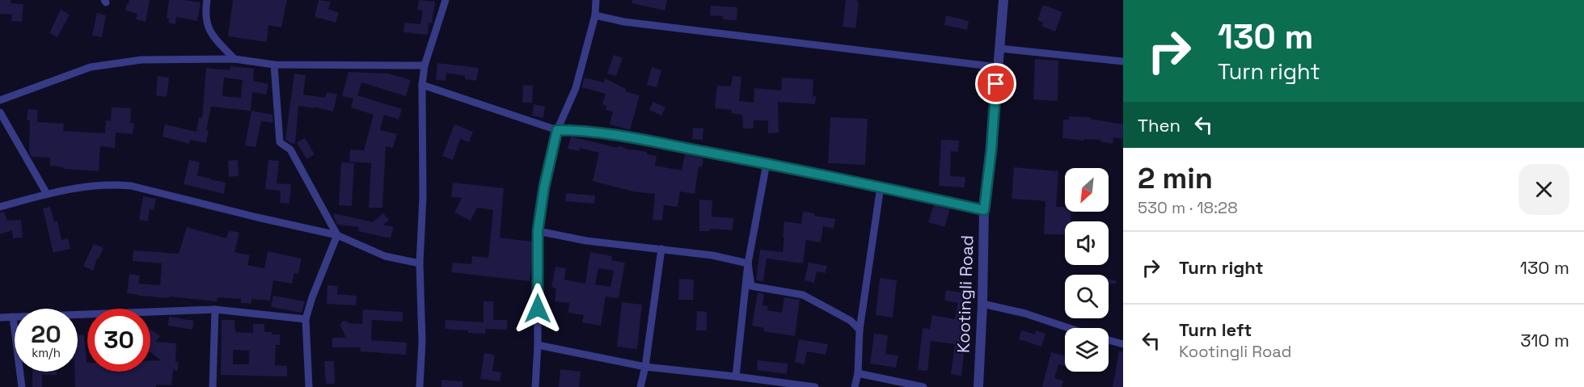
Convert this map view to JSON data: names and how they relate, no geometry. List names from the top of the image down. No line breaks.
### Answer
{"streets":{"street":["Kootingli Road"]},"north":"bottom left","page":{"turn":["130 m","Turn right"],"then":"Then","heading":["2 min","530 m · 18:28"],"list":[{"name":"Turn right","value":"130 m"},{"name":"Turn left","note":"Kootingli Road","value":"310 m"}],"speed":"20 km/h","limit":"30"}}
